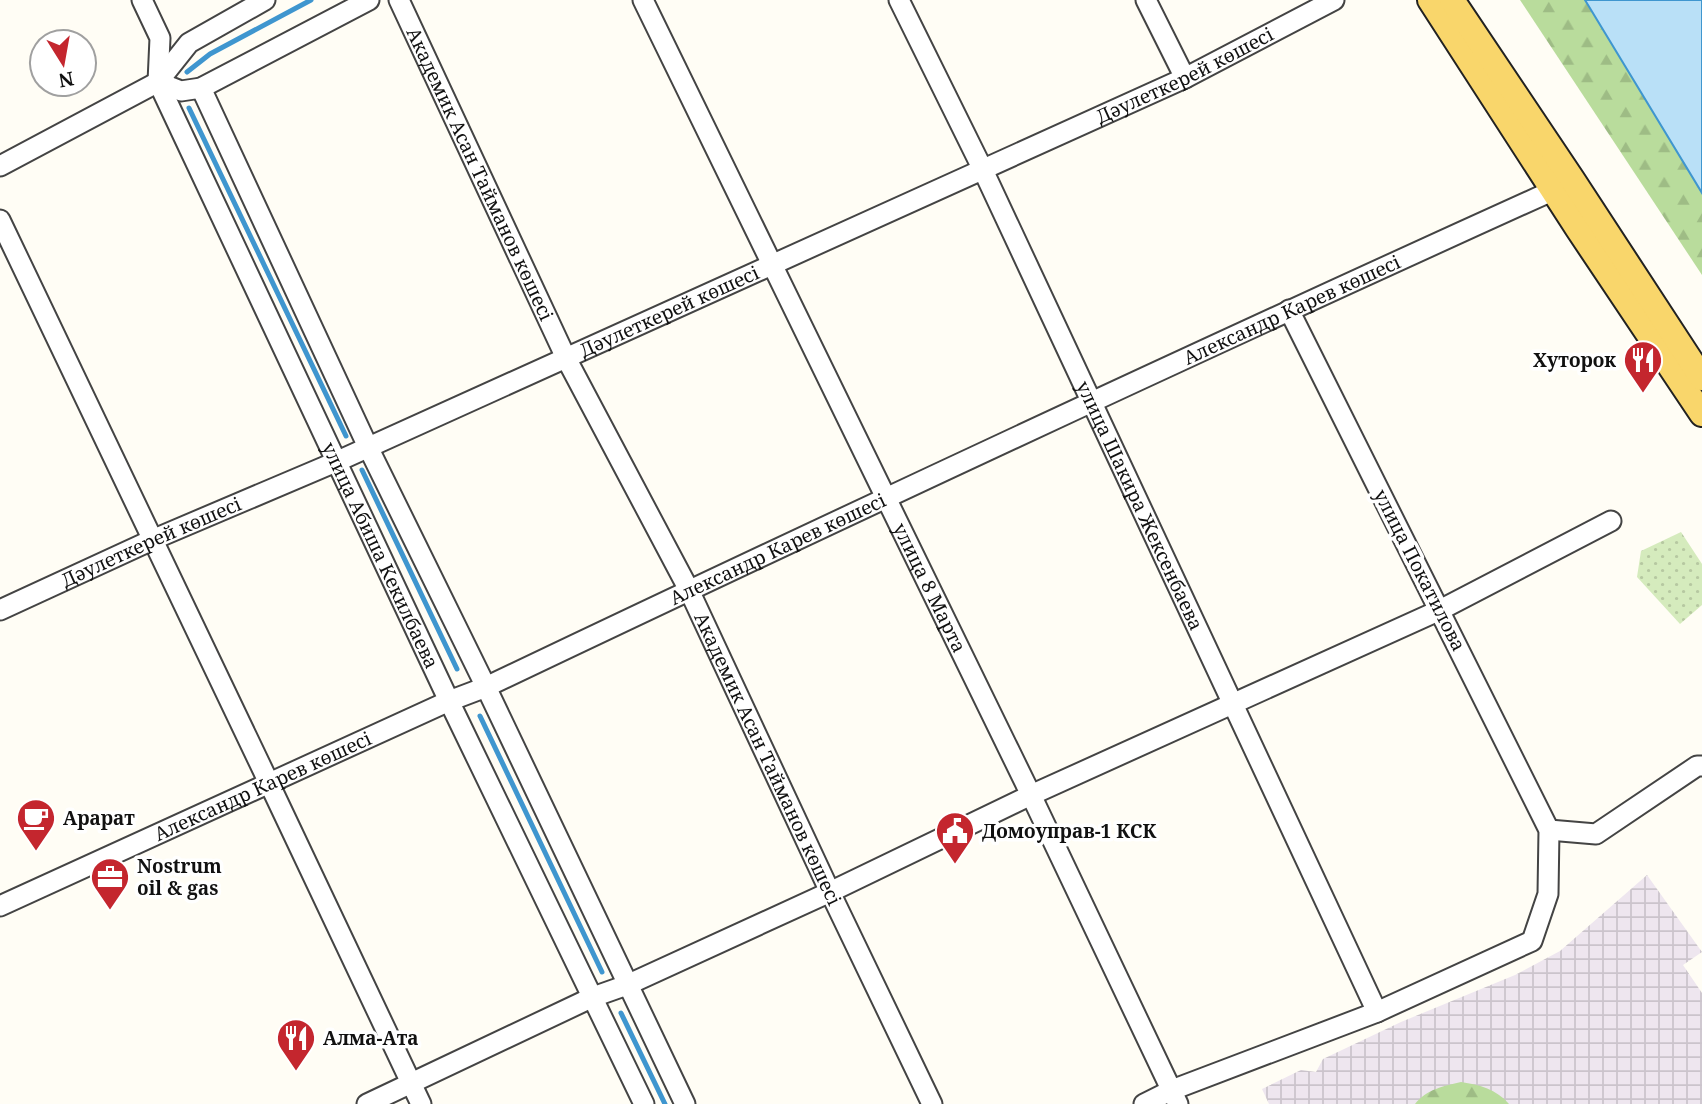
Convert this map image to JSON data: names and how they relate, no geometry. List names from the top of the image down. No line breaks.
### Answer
{"streets":{"street":["Дәулеткерей көшесі","Академик Асан Тайманов көшесі","Александр Карев көшесі","улица Шакира Жексенбаева","улица Абиша Кекилбаева","улица Покатилова","улица 8 Марта"]},"crossings":[["Дәулеткерей көшесі","Академик Асан Тайманов көшесі"],["Дәулеткерей көшесі","улица Шакира Жексенбаева"],["Дәулеткерей көшесі","улица Абиша Кекилбаева"],["Дәулеткерей көшесі","улица 8 Марта"],["Академик Асан Тайманов көшесі","Александр Карев көшесі"],["Александр Карев көшесі","улица Шакира Жексенбаева"],["Александр Карев көшесі","улица Абиша Кекилбаева"],["Александр Карев көшесі","улица Покатилова"],["Александр Карев көшесі","улица 8 Марта"]],"places":{"restaurant":["Хуторок","Алма-Ата"],"cafe":["Арарат"],"public building":["Домоуправ-1 КСК"],"office":["Nostrum oil & gas"]},"north":"bottom"}
